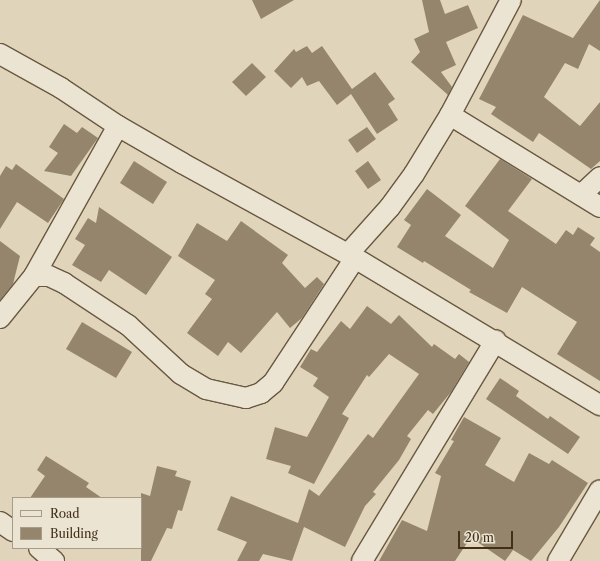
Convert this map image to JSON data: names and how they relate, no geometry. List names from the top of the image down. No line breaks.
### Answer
{"legend":["Road","Building"],"scale_bar":"20 m"}
